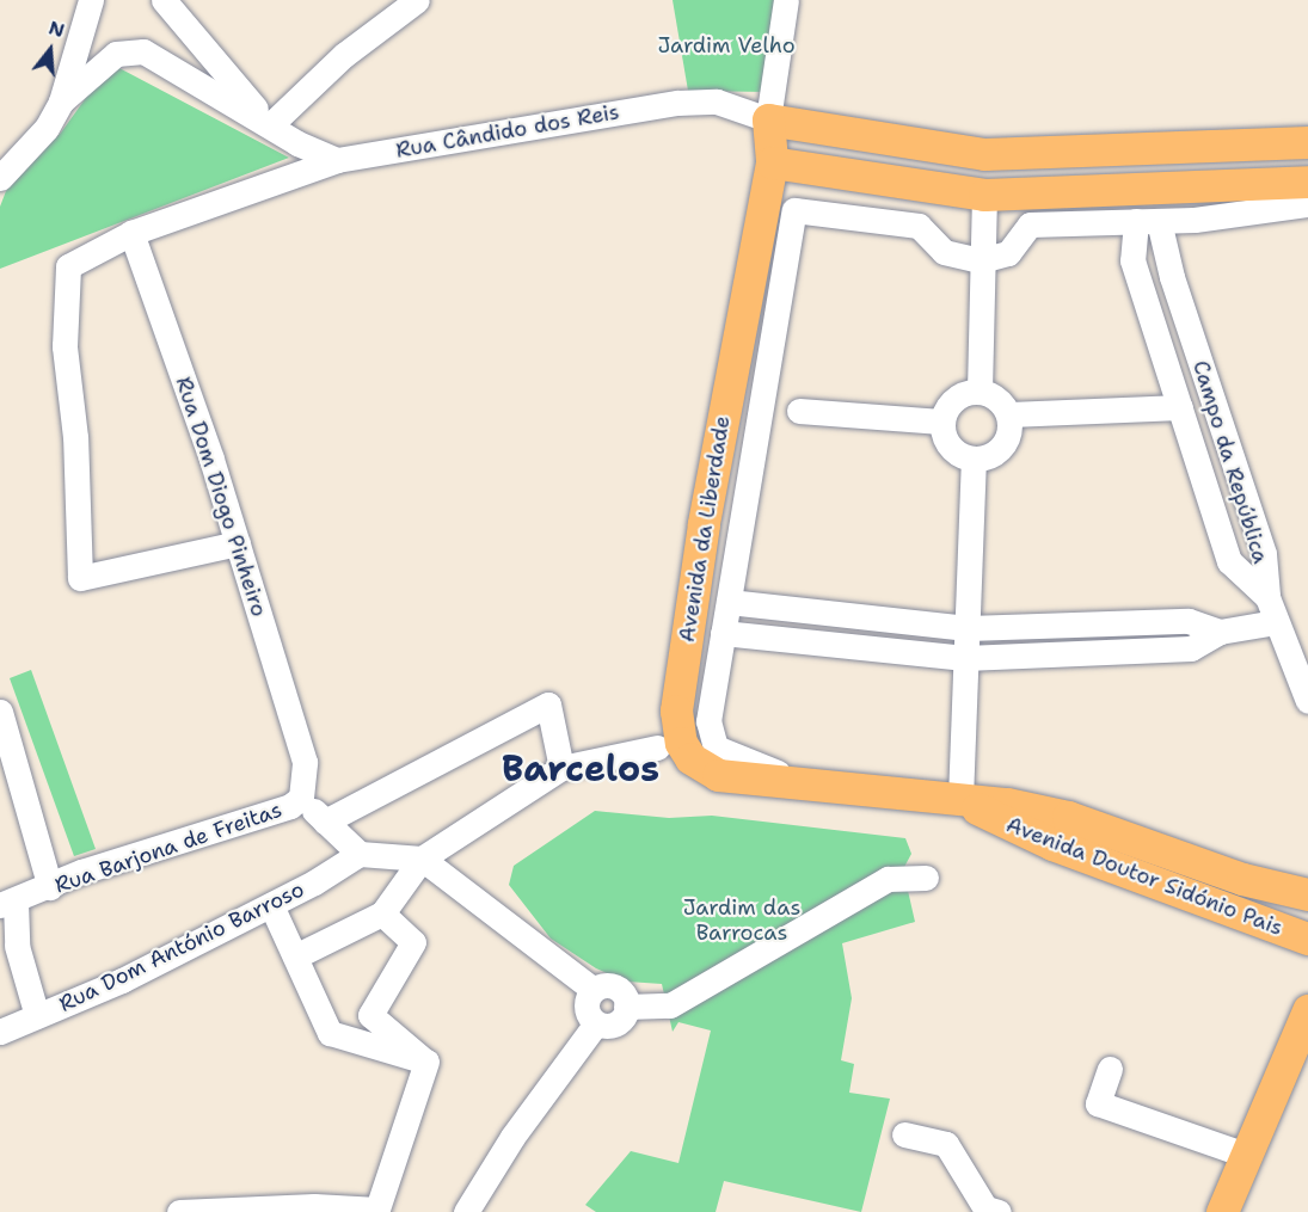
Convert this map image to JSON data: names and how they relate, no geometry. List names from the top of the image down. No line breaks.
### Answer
{"streets":{"main road":["Avenida da Liberdade","Avenida Doutor Sidónio Pais"],"street":["Rua Cândido dos Reis","Campo da República","Rua Dom Diogo Pinheiro","Rua Barjona de Freitas","Rua Dom António Barroso"]},"crossings":[["Rua Cândido dos Reis","Rua Dom Diogo Pinheiro"],["Rua Cândido dos Reis","Avenida da Liberdade"],["Rua Dom Diogo Pinheiro","Rua Barjona de Freitas"],["Avenida da Liberdade","Avenida Doutor Sidónio Pais"]],"districts":["Barcelos"],"parks":["Jardim Velho","Jardim das Barrocas"],"north":"top"}
